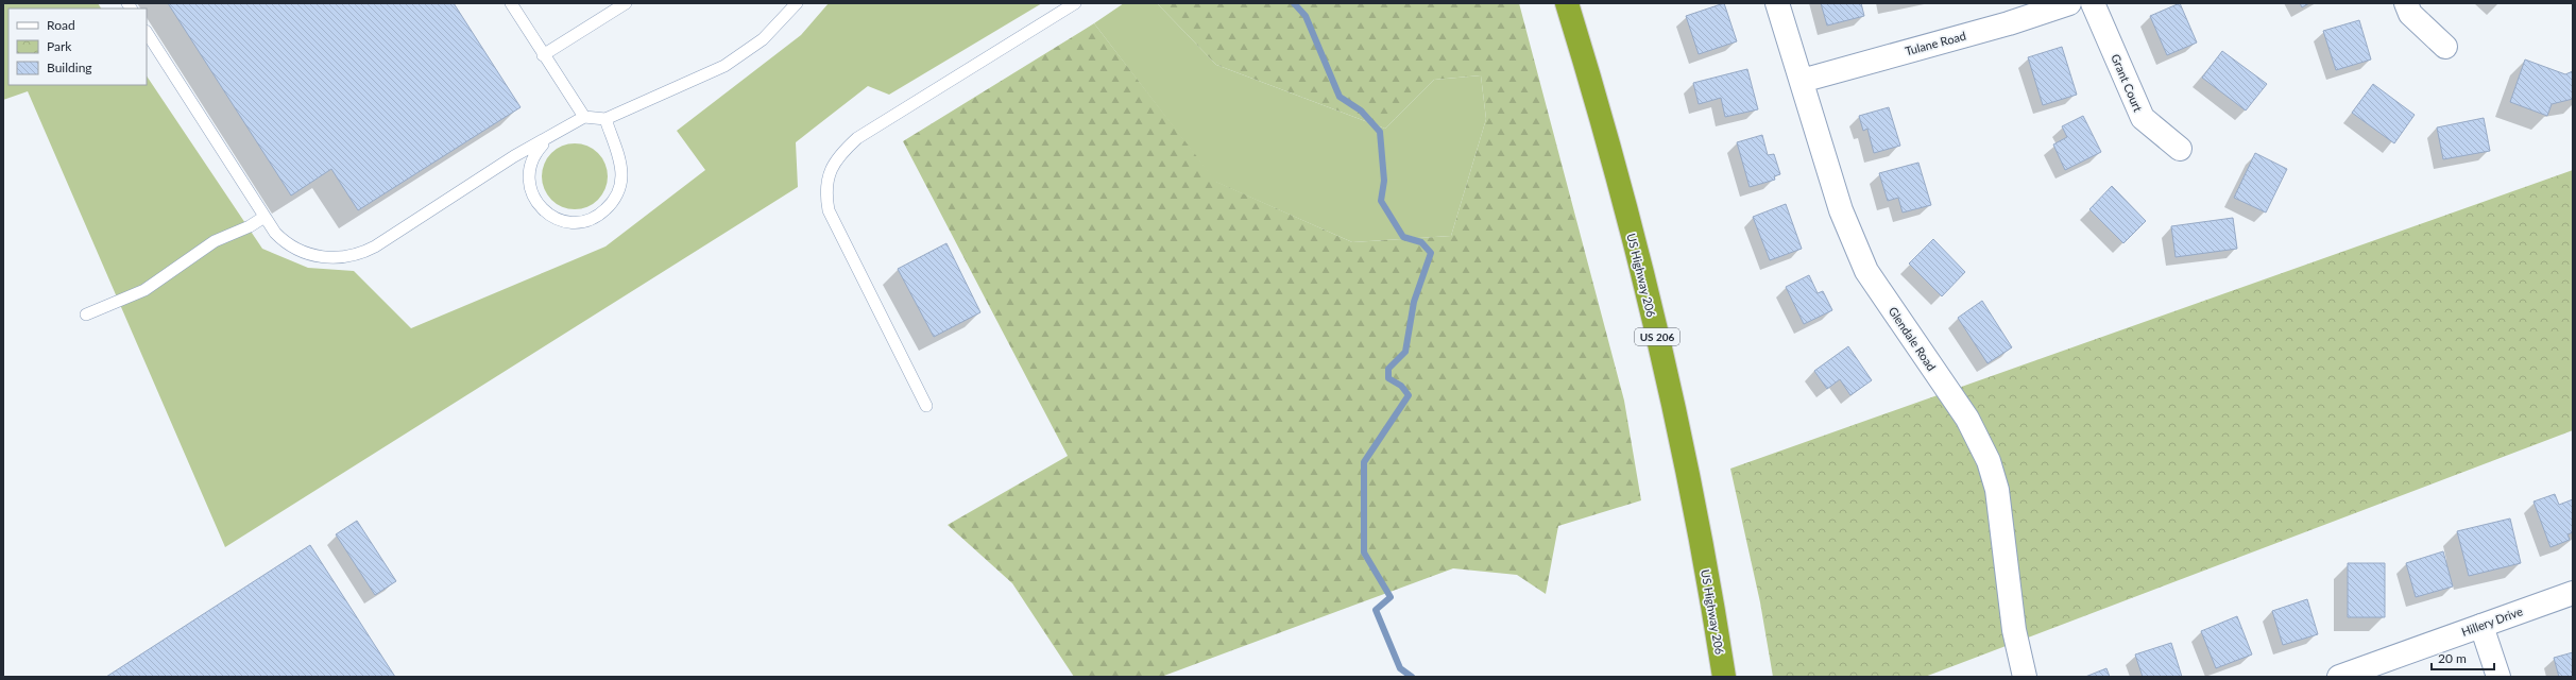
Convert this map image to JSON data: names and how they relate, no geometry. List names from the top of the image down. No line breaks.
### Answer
{"streets":{"highway":["US Highway 206","US 206"],"street":["Tulane Road","Grant Court","Glendale Road","Hillery Drive"]},"crossings":[["Tulane Road","Glendale Road"]],"legend":["Road","Park","Building"],"scale_bar":"20 m"}
